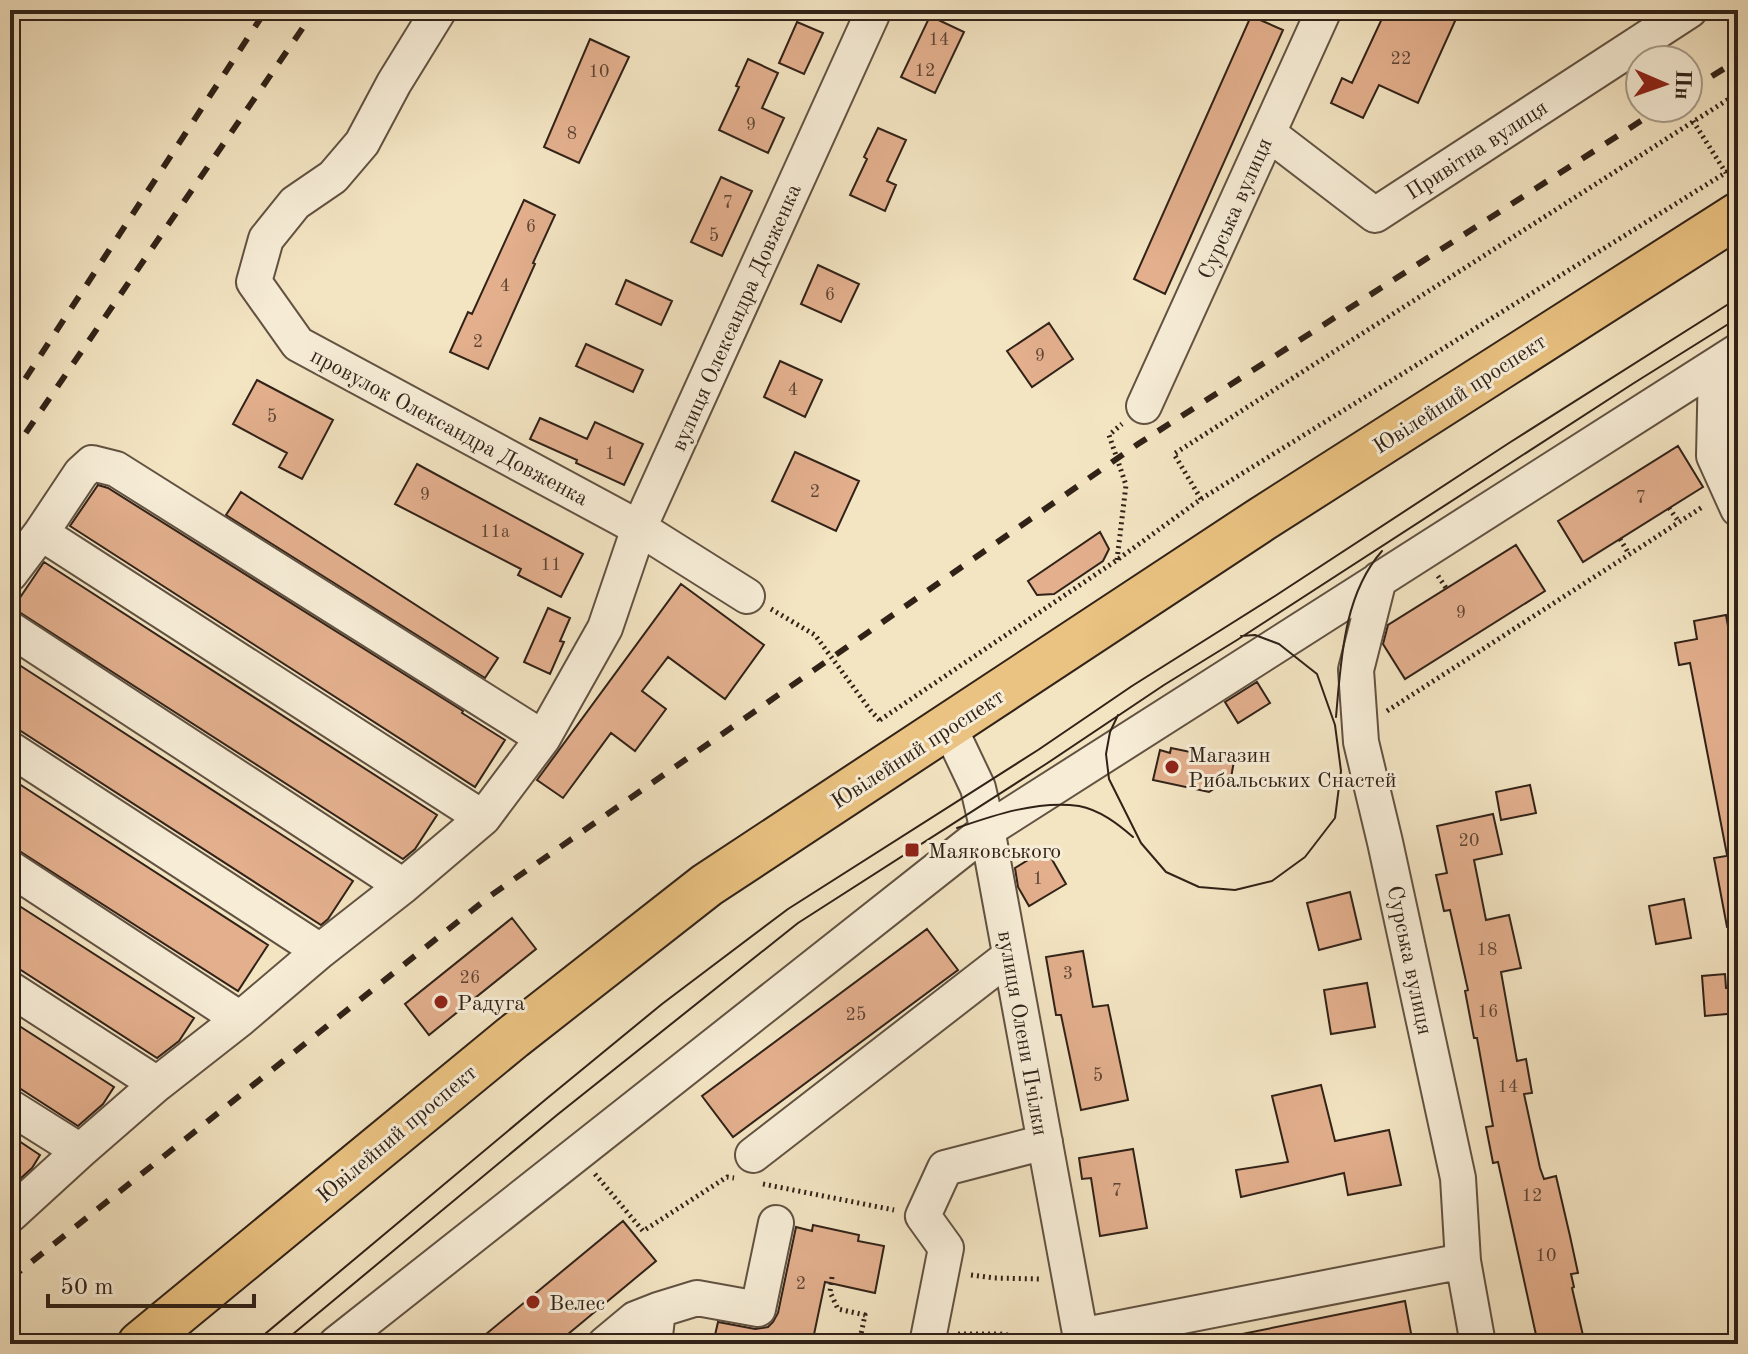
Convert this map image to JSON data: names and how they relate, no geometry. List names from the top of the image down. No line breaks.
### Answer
{"streets":{"main road":["Ювілейний проспект"],"street":["Привітна вулиця","Сурська вулиця","вулиця Олександра Довженка","провулок Олександра Довженка","вулиця Олени Пчілки"]},"crossings":[["Привітна вулиця","Сурська вулиця"],["вулиця Олександра Довженка","провулок Олександра Довженка"],["Ювілейний проспект","вулиця Олени Пчілки"]],"places":{"other":["Магазин Рибальських Снастей","Радуга","Велес"],"transit":["Маяковського"]},"house_numbers":["14","22","12","10","9","8","7","6","5","4","6","2","9","4","5","1","2","9","7","11а","11","9","20","1","18","3","26","16","25","5","14","7","12","10","2"],"scale_bar":"50 m","north":"right"}
